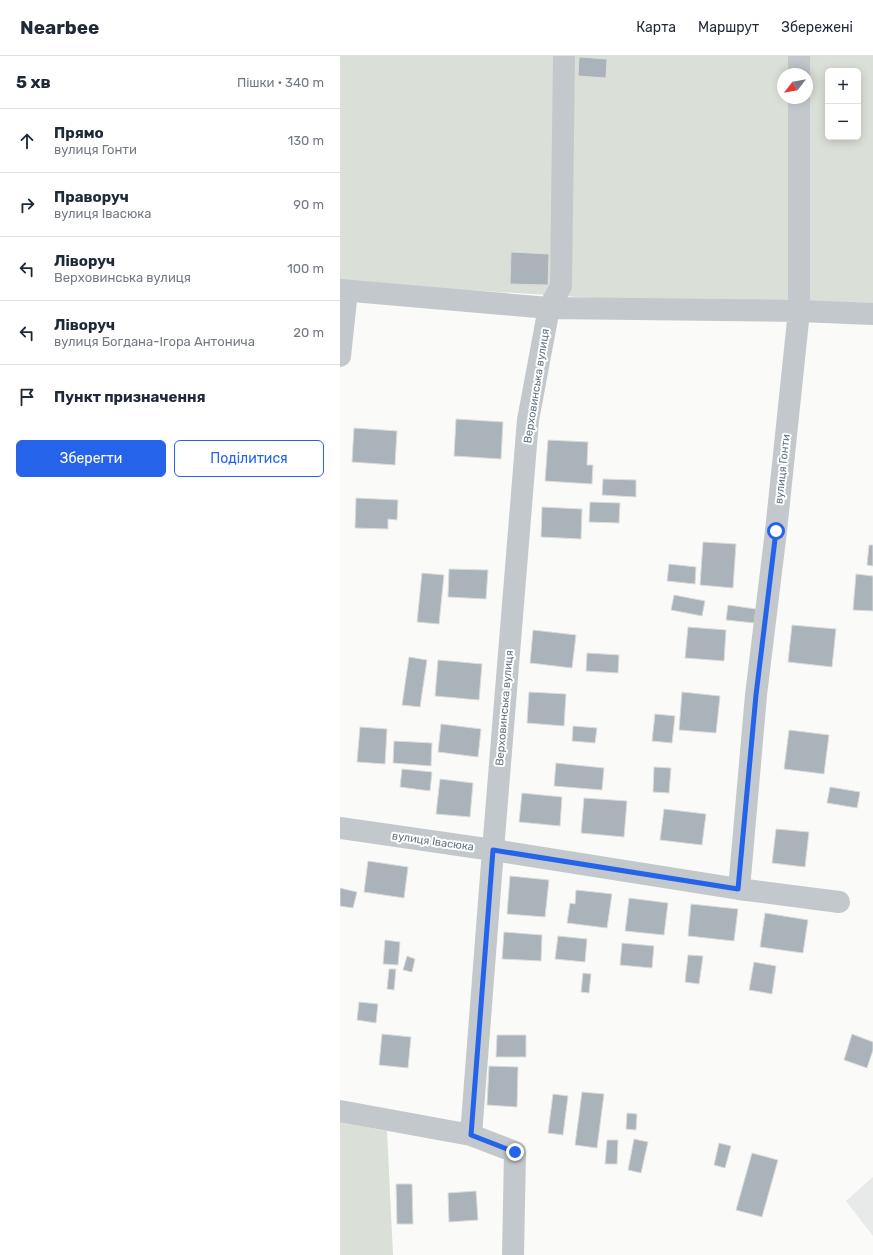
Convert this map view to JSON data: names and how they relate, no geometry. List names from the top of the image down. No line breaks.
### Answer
{"streets":{"street":["Верховинська вулиця","вулиця Гонти","вулиця Івасюка"]},"crossings":[["Верховинська вулиця","вулиця Івасюка"],["вулиця Гонти","вулиця Івасюка"]],"north":"bottom left","page":{"header":"Nearbee","nav":["Карта","Маршрут","Збережені"],"heading":["5 хв","Пішки · 340 m"],"map_buttons":["+","−"],"list":[["Прямо","вулиця Гонти","130 m"],["Праворуч","вулиця Івасюка","90 m"],["Ліворуч","Верховинська вулиця","100 m"],["Ліворуч","вулиця Богдана-Ігора Антонича","20 m"],"Пункт призначення"],"buttons":["Зберегти","Поділитися"]}}
